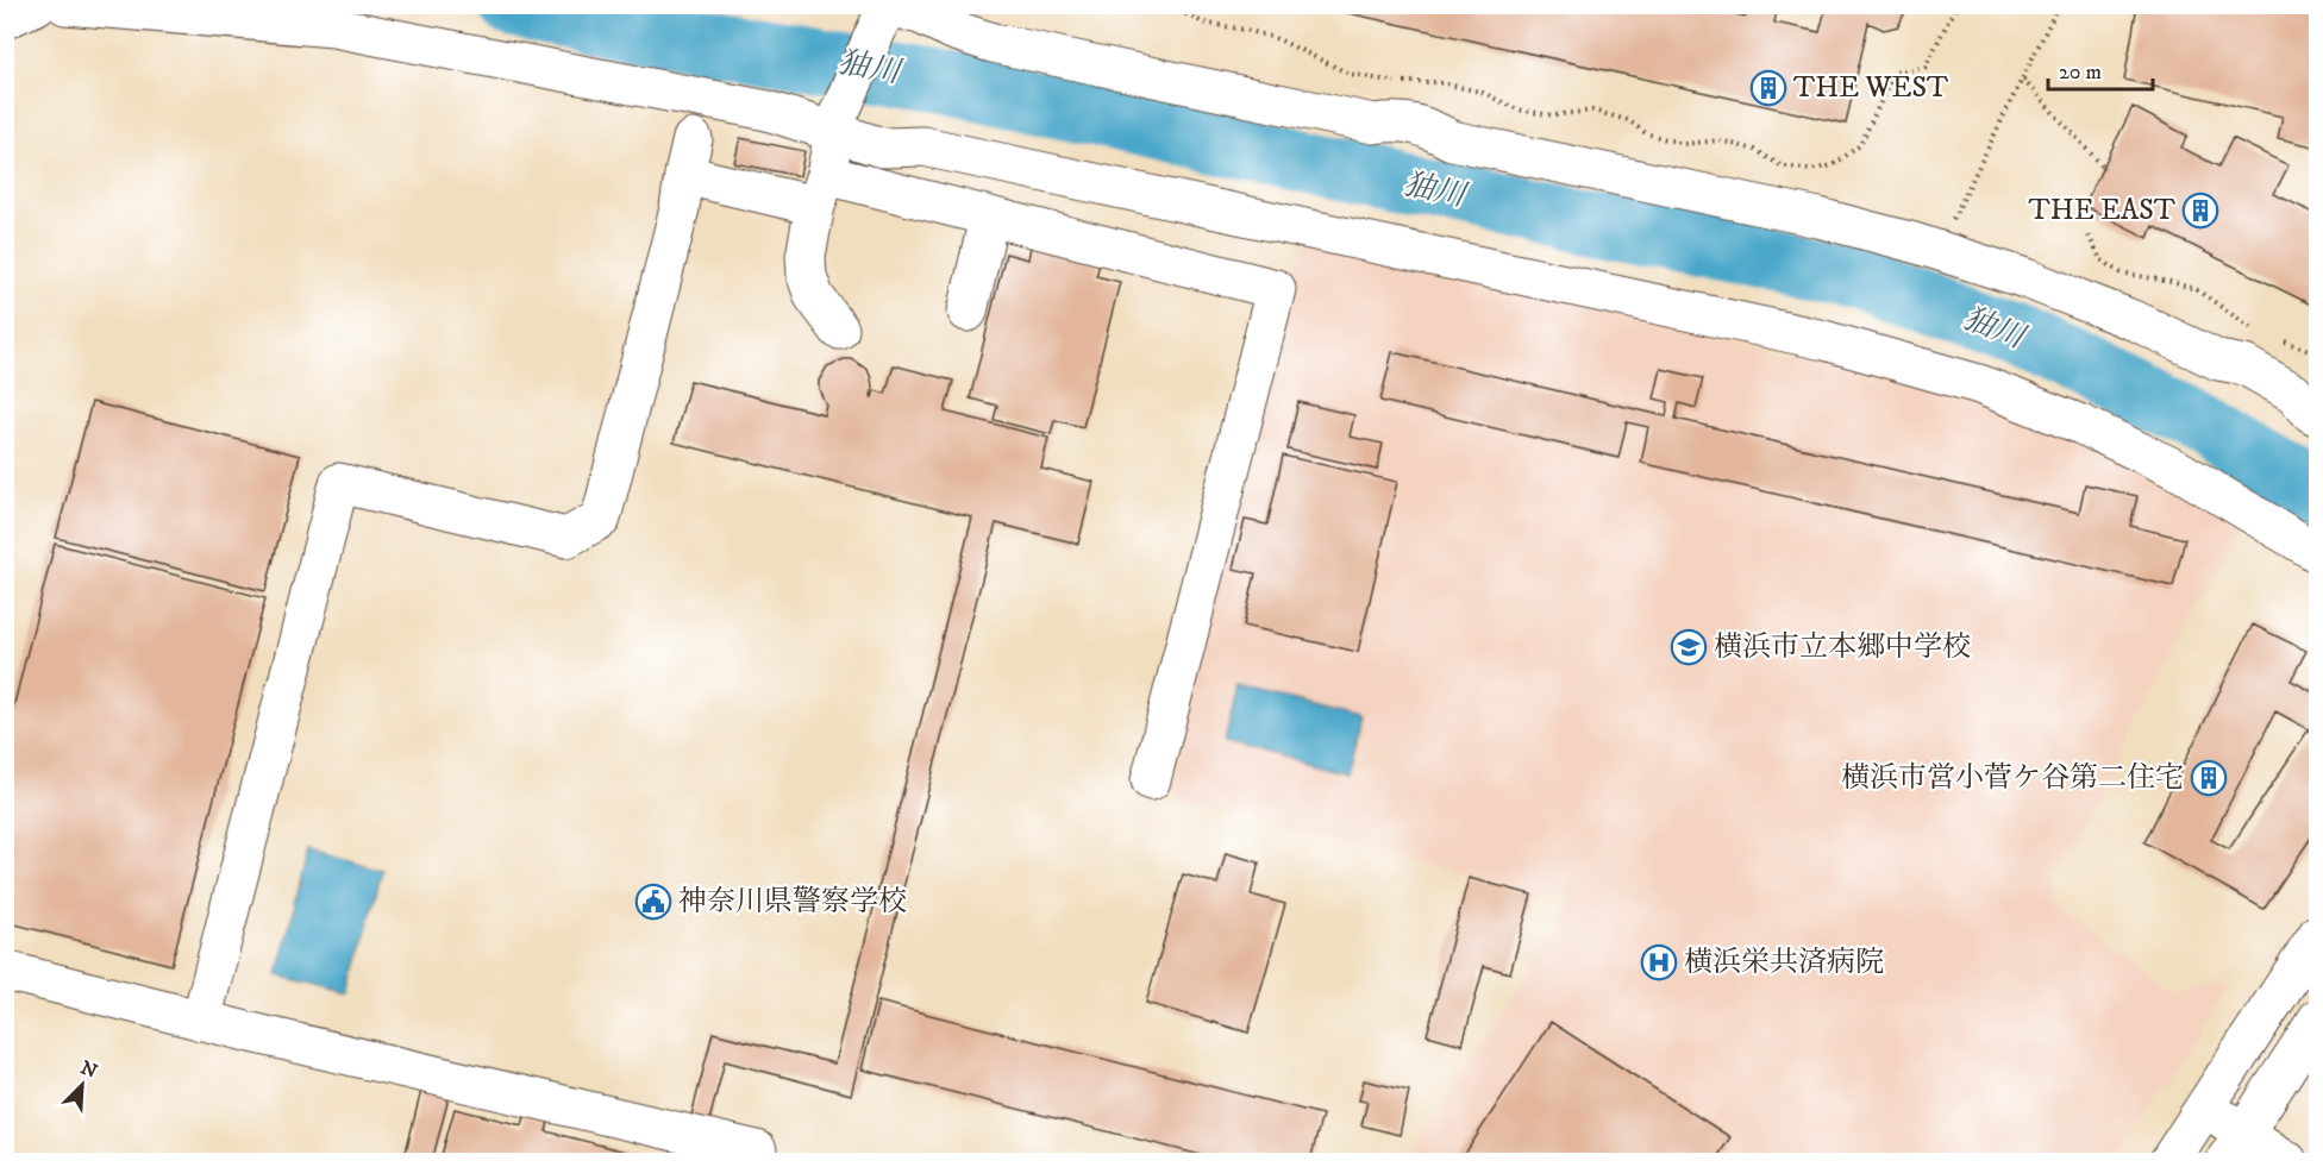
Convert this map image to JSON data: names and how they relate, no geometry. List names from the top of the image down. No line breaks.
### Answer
{"water":["㹨川"],"places":{"building":["THE WEST","THE EAST","横浜市営小菅ケ谷第二住宅"],"school or university":["横浜市立本郷中学校"],"public building":["神奈川県警察学校"],"hospital":["横浜栄共済病院"]},"scale_bar":"20 m","north":"top right"}
